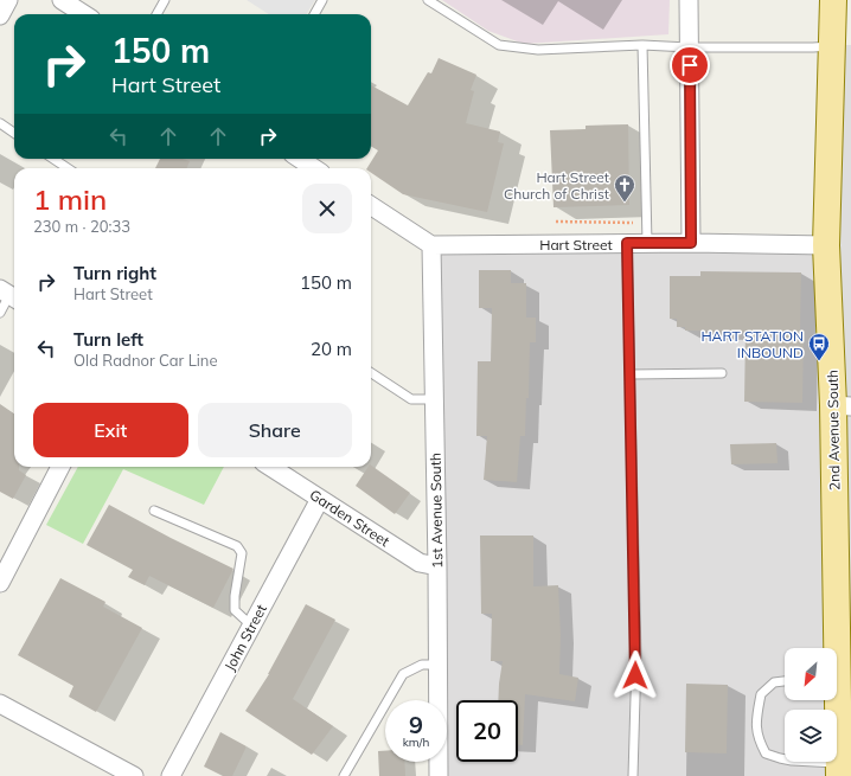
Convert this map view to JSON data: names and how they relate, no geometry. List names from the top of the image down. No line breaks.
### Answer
{"streets":{"main road":["2nd Avenue South"],"street":["Hart Street","1st Avenue South","Garden Street","John Street"]},"crossings":[["Hart Street","2nd Avenue South"],["Hart Street","1st Avenue South"],["1st Avenue South","Garden Street"],["Garden Street","John Street"]],"places":{"church":["Hart Street Church of Christ"],"bus stop":["HART STATION INBOUND"]},"north":"bottom left","page":{"turn":["150 m","Hart Street"],"heading":["1 min","230 m · 20:33"],"list":[{"name":"Turn right","note":"Hart Street","value":"150 m"},{"name":"Turn left","note":"Old Radnor Car Line","value":"20 m"}],"buttons":["Exit","Share"],"speed":"9 km/h","limit":"20"}}
